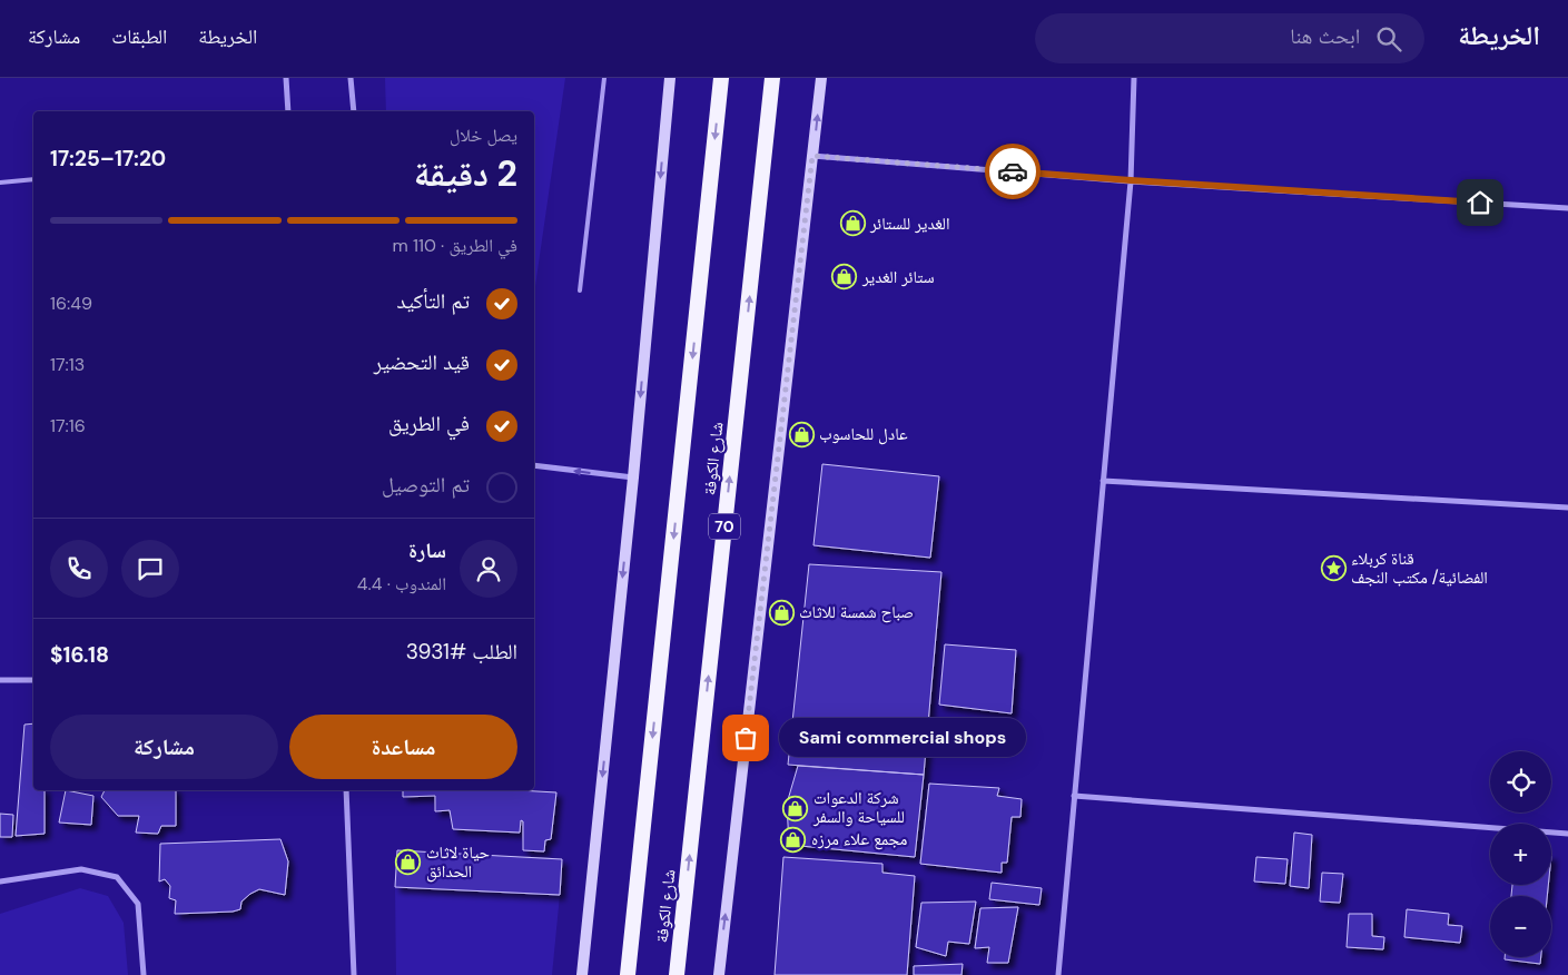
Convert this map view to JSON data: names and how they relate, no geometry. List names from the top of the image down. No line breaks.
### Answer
{"streets":{"highway":["شارع الكوفة","70"]},"places":{"shop":["الغدير للستائر","ستائر الغدير","عادل للحاسوب","صباح شمسة للاثاث","شركة الدعوات للسياحة والسفر","مجمع علاء مرزه","حياة لاثاث الحدائق"],"place":["قناة كربلاء الفضائية/ مكتب النجف"],"other":["Sami commercial shops"]},"page":{"header":"الخريطة","search":"ابحث هنا","nav":["الخريطة","الطبقات","مشاركة"],"heading":["2 دقيقة","يصل خلال","17:20–17:25"],"panel":["سارة","المندوب · 4.4","الطلب #3931","$16.18"],"bar":"في الطريق · 110 m","list":[["تم التأكيد","16:49"],["قيد التحضير","17:13"],["في الطريق","17:16"],"تم التوصيل"],"buttons":["مساعدة","مشاركة"],"bubble":"Sami commercial shops","map_buttons":["+","−"]}}
